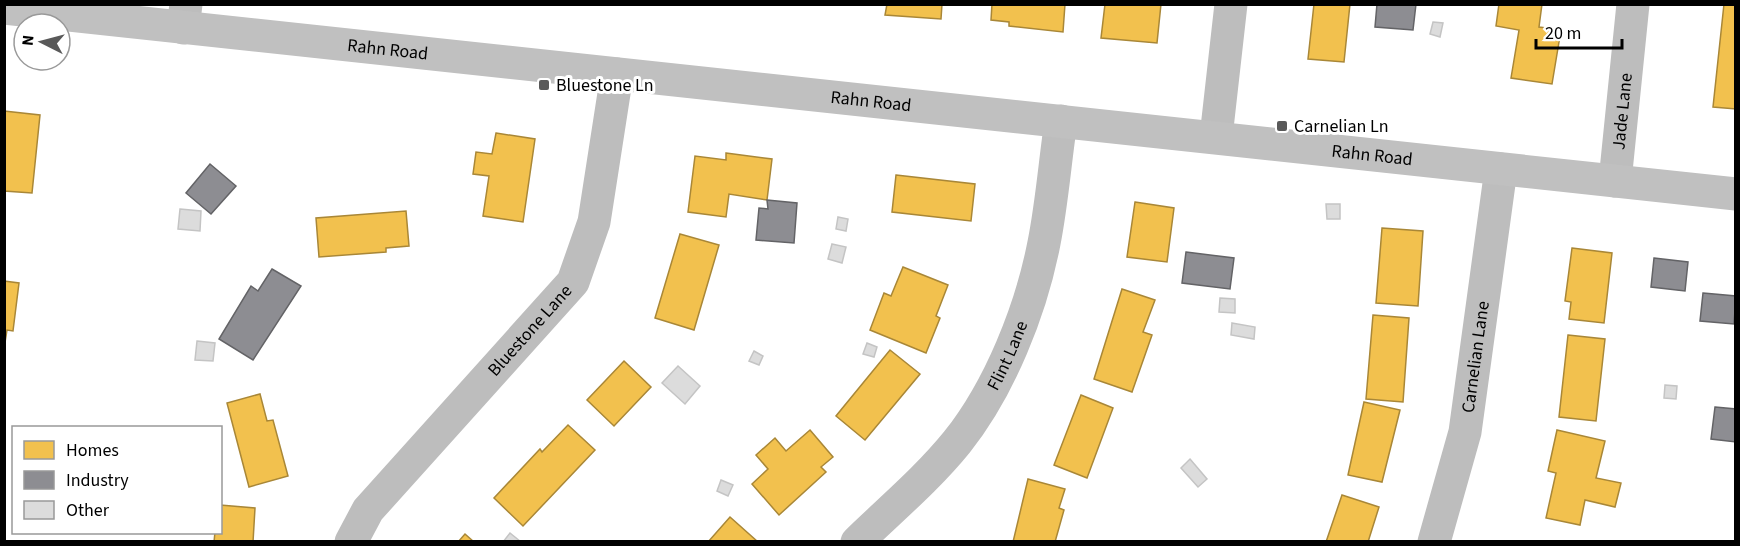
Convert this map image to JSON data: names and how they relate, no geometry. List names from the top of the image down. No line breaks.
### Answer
{"streets":{"street":["Rahn Road","Jade Lane","Bluestone Lane","Flint Lane","Carnelian Lane"]},"crossings":[["Rahn Road","Jade Lane"],["Rahn Road","Bluestone Lane"],["Rahn Road","Flint Lane"],["Rahn Road","Carnelian Lane"]],"places":{"transit":["Bluestone Ln","Carnelian Ln"]},"legend":["Homes","Industry","Other"],"scale_bar":"20 m","north":"left"}
